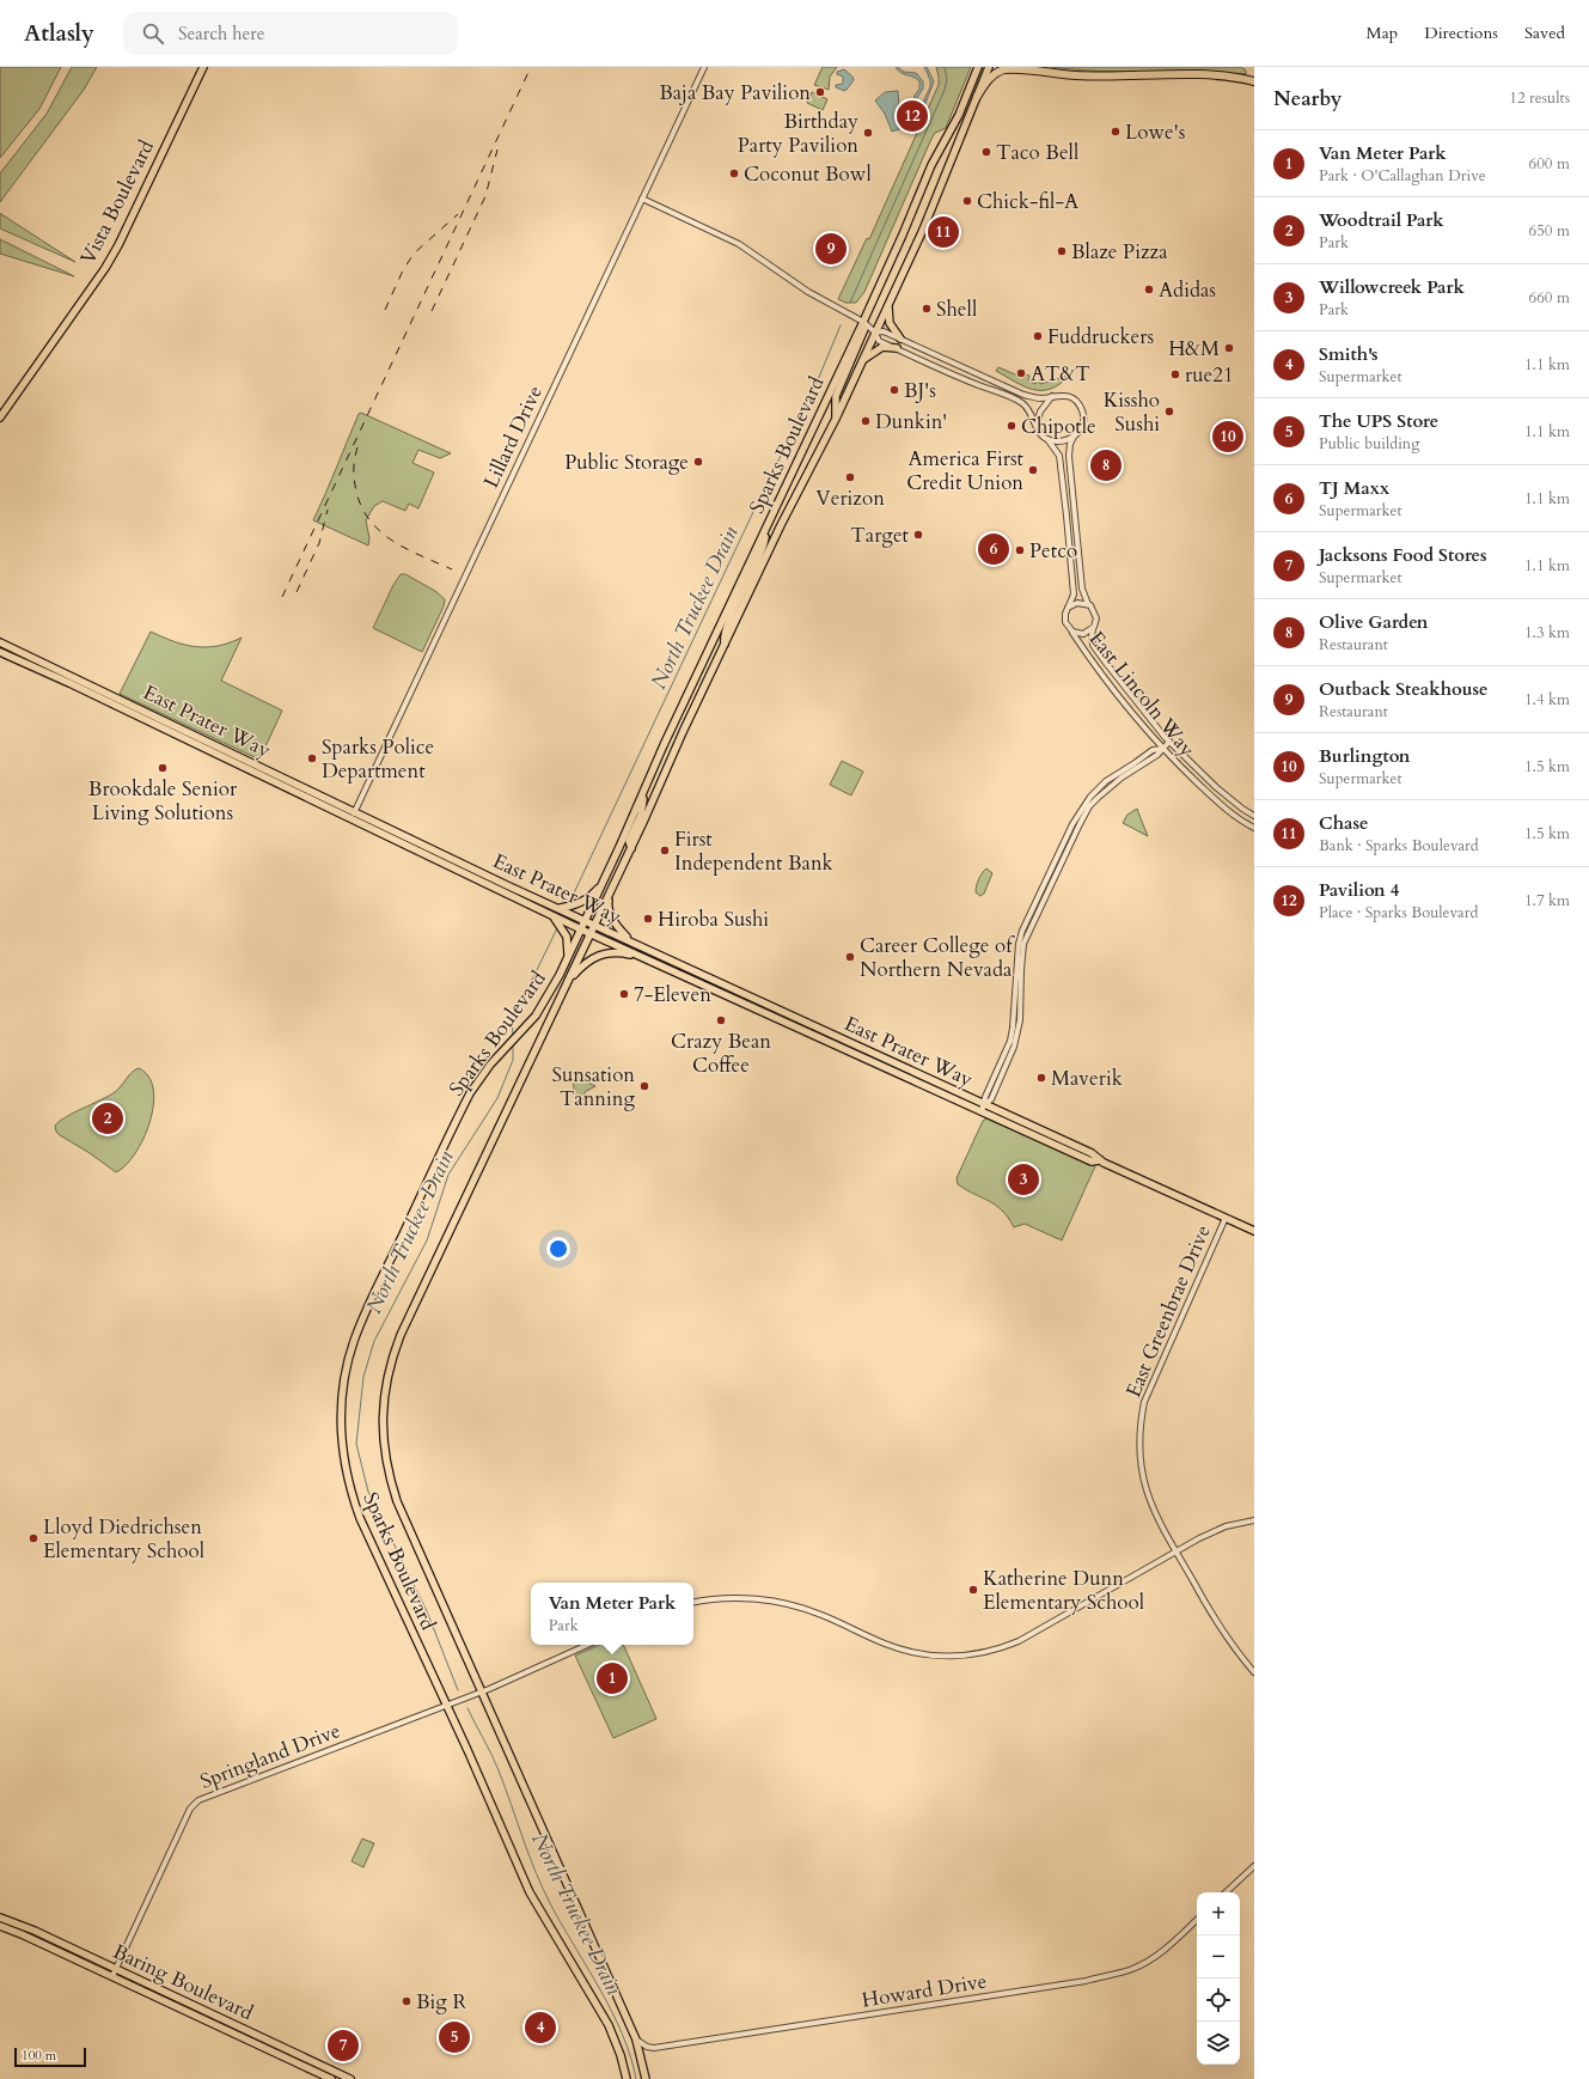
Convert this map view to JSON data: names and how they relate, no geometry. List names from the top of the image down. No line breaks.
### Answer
{"streets":{"main road":["Vista Boulevard","Sparks Boulevard","East Prater Way","Baring Boulevard"],"street":["Lillard Drive","East Lincoln Way","East Greenbrae Drive","Springland Drive","Howard Drive"]},"crossings":[["Lillard Drive","East Prater Way"],["Sparks Boulevard","East Prater Way"],["Sparks Boulevard","Springland Drive"],["Sparks Boulevard","Howard Drive"],["East Prater Way","East Greenbrae Drive"],["Springland Drive","Baring Boulevard"]],"water":["North Truckee Drain"],"places":["Baja Bay Pavilion","Lowe's","Birthday Party Pavilion","Taco Bell","Coconut Bowl","Chick-fil-A","Blaze Pizza","Adidas","Shell","Fuddruckers","H&M","AT&T","rue21","BJ's","Kissho Sushi","Dunkin'","Chipotle","Public Storage","America First Credit Union","Verizon","Target","Petco","Sparks Police Department","Brookdale Senior Living Solutions","First Independent Bank","Hiroba Sushi","Career College of Northern Nevada","7-Eleven","Crazy Bean Coffee","Maverik","Sunsation Tanning","Lloyd Diedrichsen Elementary School","Katherine Dunn Elementary School","Big R"],"scale_bar":"100 m","page":{"header":"Atlasly","search":"Search here","nav":["Map","Directions","Saved"],"heading":["Nearby","12 results"],"pins":["12","11","9","10","8","6","2","3","1","4","5","7"],"list":[{"mark":"1","name":"Van Meter Park","note":"Park · O'Callaghan Drive","value":"600 m"},{"mark":"2","name":"Woodtrail Park","note":"Park","value":"650 m"},{"mark":"3","name":"Willowcreek Park","note":"Park","value":"660 m"},{"mark":"4","name":"Smith's","note":"Supermarket","value":"1.1 km"},{"mark":"5","name":"The UPS Store","note":"Public building","value":"1.1 km"},{"mark":"6","name":"TJ Maxx","note":"Supermarket","value":"1.1 km"},{"mark":"7","name":"Jacksons Food Stores","note":"Supermarket","value":"1.1 km"},{"mark":"8","name":"Olive Garden","note":"Restaurant","value":"1.3 km"},{"mark":"9","name":"Outback Steakhouse","note":"Restaurant","value":"1.4 km"},{"mark":"10","name":"Burlington","note":"Supermarket","value":"1.5 km"},{"mark":"11","name":"Chase","note":"Bank · Sparks Boulevard","value":"1.5 km"},{"mark":"12","name":"Pavilion 4","note":"Place · Sparks Boulevard","value":"1.7 km"}],"popup":["Van Meter Park","Park"],"map_buttons":["+","−"],"scale":"100 m"}}
